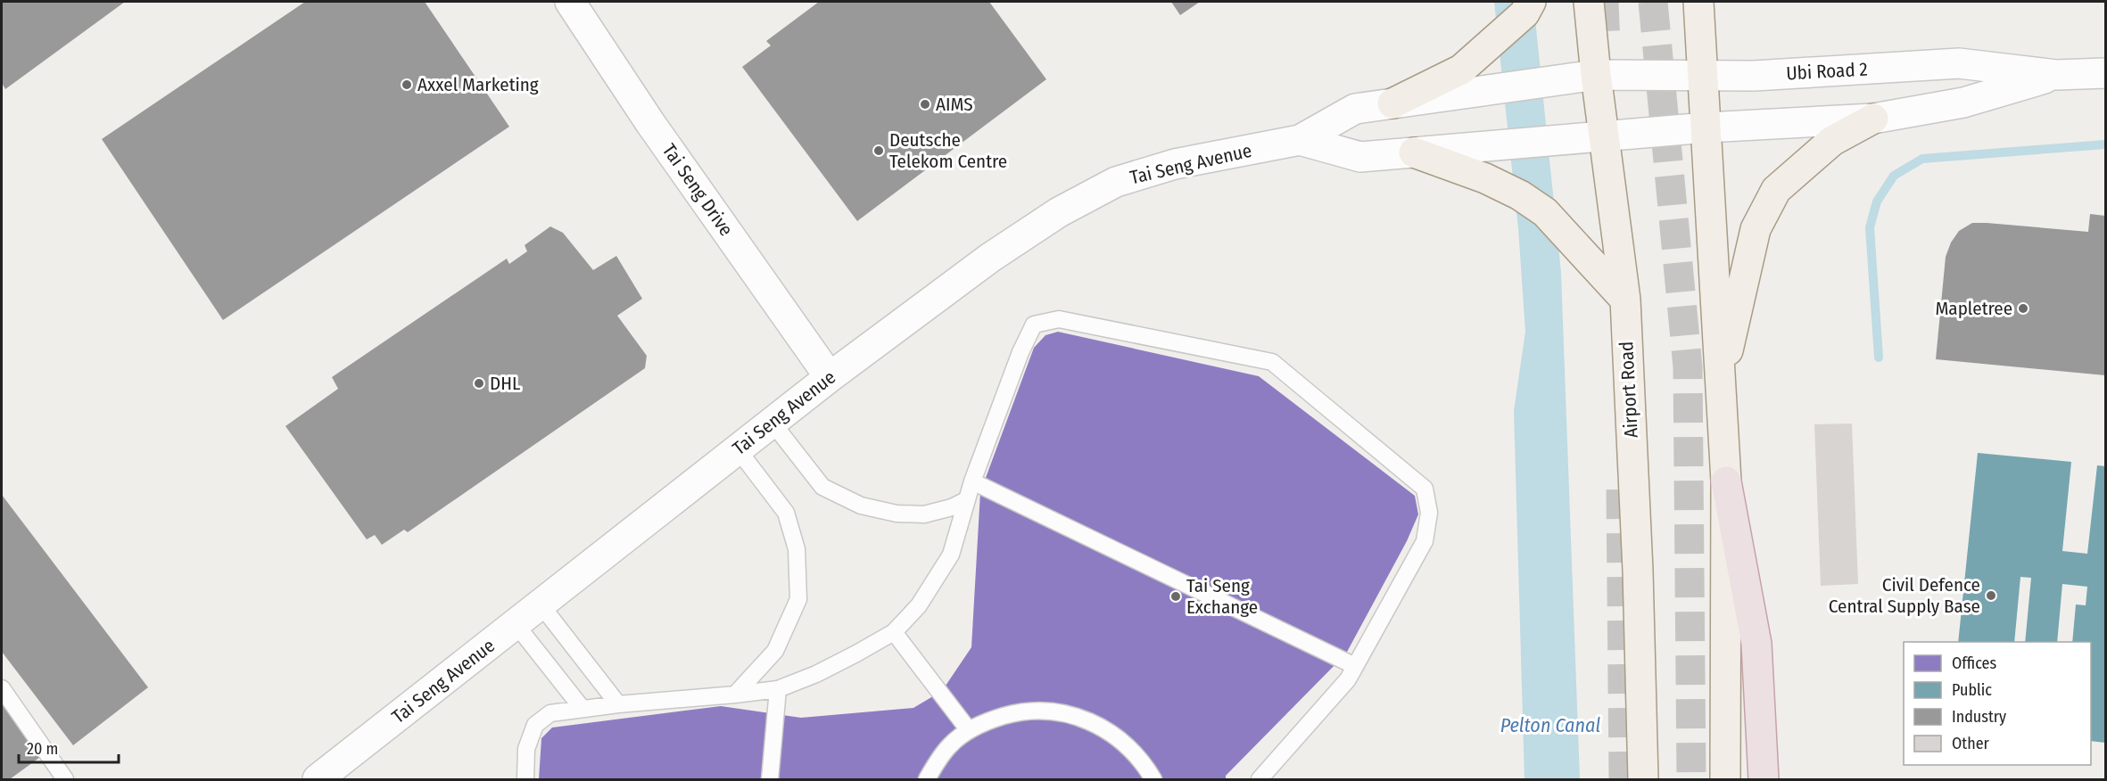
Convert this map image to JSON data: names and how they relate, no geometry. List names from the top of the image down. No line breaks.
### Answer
{"streets":{"main road":["Airport Road"],"street":["Ubi Road 2","Tai Seng Avenue","Tai Seng Drive"]},"crossings":[["Ubi Road 2","Tai Seng Avenue"],["Ubi Road 2","Airport Road"],["Tai Seng Avenue","Tai Seng Drive"],["Tai Seng Avenue","Airport Road"]],"water":["Pelton Canal"],"places":["Axxel Marketing","AIMS","Deutsche Telekom Centre","Mapletree","DHL","Civil Defence Central Supply Base","Tai Seng Exchange"],"legend":["Offices","Public","Industry","Other"],"scale_bar":"20 m"}
